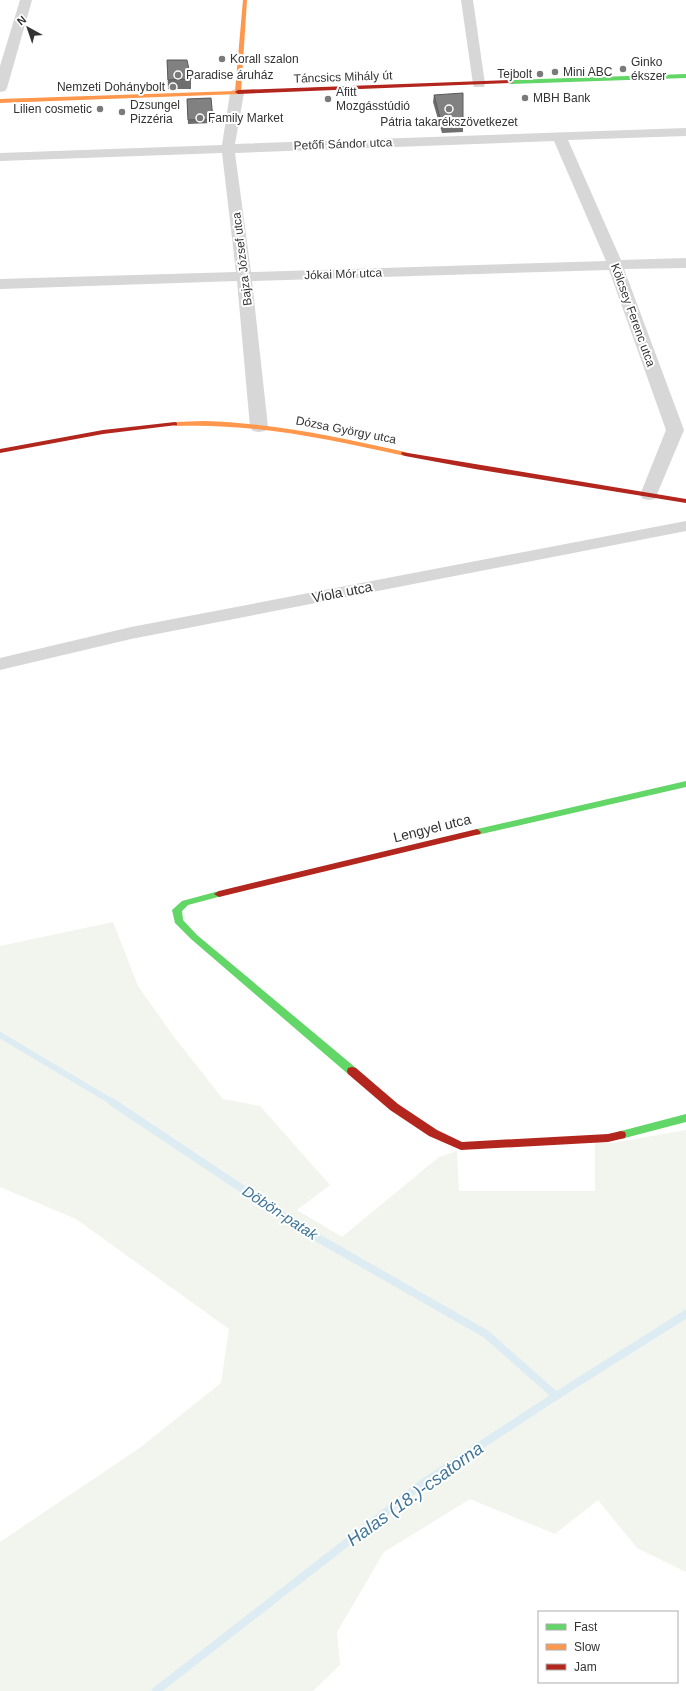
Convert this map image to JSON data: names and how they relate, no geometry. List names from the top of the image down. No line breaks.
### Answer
{"streets":{"street":["Táncsics Mihály út","Petőfi Sándor utca","Bajza József utca","Jókai Mór utca","Kölcsey Ferenc utca","Dózsa György utca","Viola utca","Lengyel utca"]},"crossings":[["Táncsics Mihály út","Bajza József utca"],["Petőfi Sándor utca","Bajza József utca"],["Petőfi Sándor utca","Kölcsey Ferenc utca"],["Bajza József utca","Jókai Mór utca"],["Bajza József utca","Dózsa György utca"],["Jókai Mór utca","Kölcsey Ferenc utca"],["Kölcsey Ferenc utca","Dózsa György utca"]],"water":["Döbön-patak","Halas (18.)-csatorna"],"places":["Korall szalon","Ginko ékszer","Mini ABC","Tejbolt","Paradise áruház","Nemzeti Dohánybolt","MBH Bank","Afitt Mozgásstúdió","Lilien cosmetic","Pátria takarékszövetkezet","Dzsungel Pizzéria","Family Market"],"legend":["Fast","Slow","Jam"],"north":"top left"}
